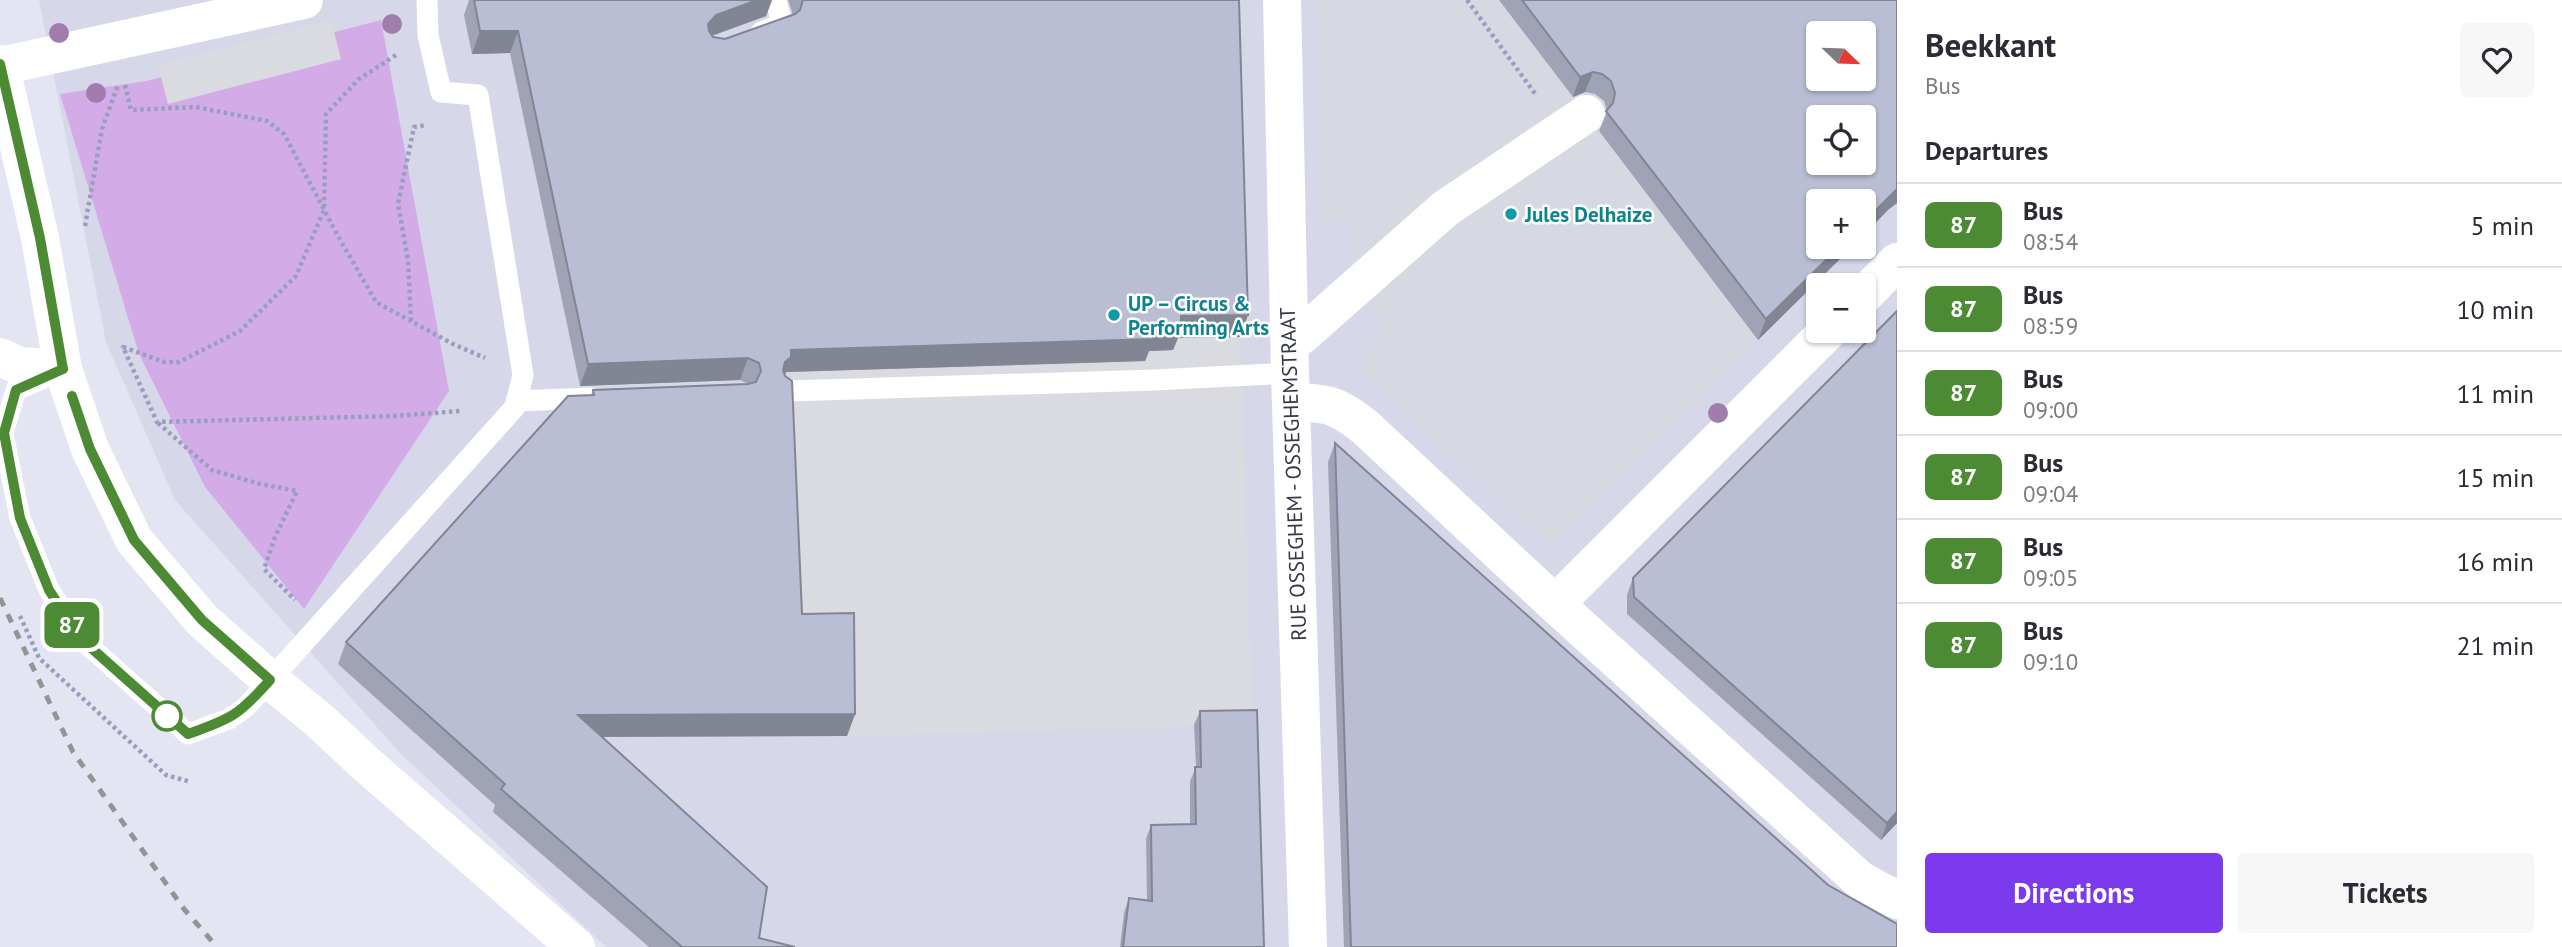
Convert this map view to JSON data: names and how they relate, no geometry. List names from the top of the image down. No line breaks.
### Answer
{"streets":{"street":["RUE OSSEGHEM - OSSEGHEMSTRAAT"]},"places":["Jules Delhaize","UP – Circus & Performing Arts"],"lines":["bus line 87"],"north":"bottom right","page":{"on_map":"87","heading":[["Beekkant","Bus"],"Departures"],"map_buttons":["+","−"],"list":[{"mark":"87","name":"Bus","note":"08:54","value":"5 min"},{"mark":"87","name":"Bus","note":"08:59","value":"10 min"},{"mark":"87","name":"Bus","note":"09:00","value":"11 min"},{"mark":"87","name":"Bus","note":"09:04","value":"15 min"},{"mark":"87","name":"Bus","note":"09:05","value":"16 min"},{"mark":"87","name":"Bus","note":"09:10","value":"21 min"}],"buttons":["Directions","Tickets"]}}
